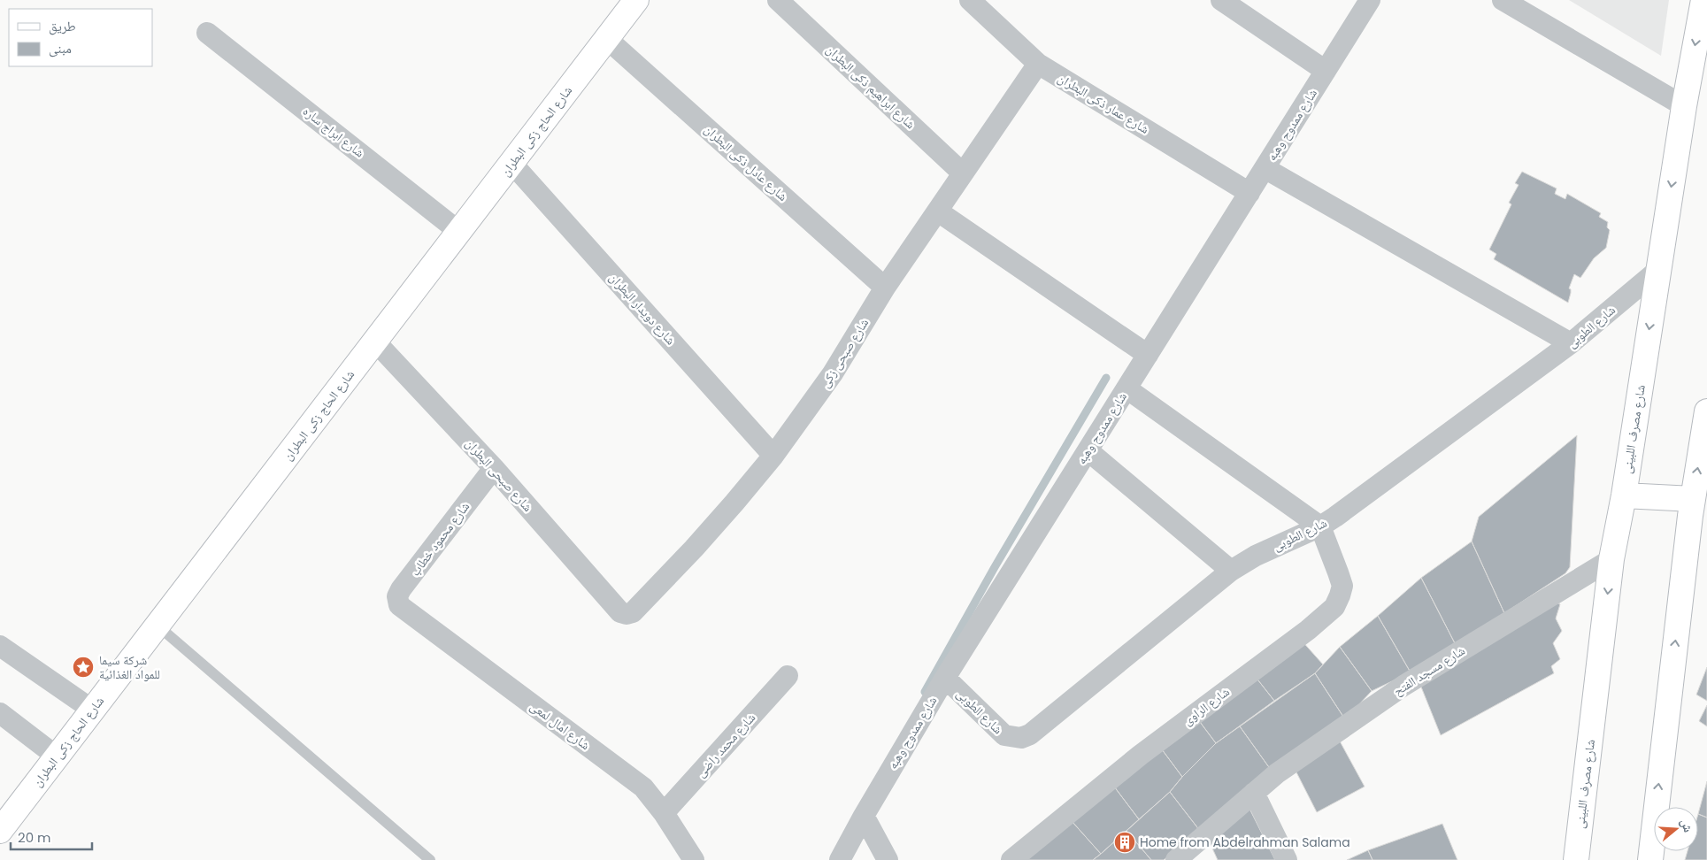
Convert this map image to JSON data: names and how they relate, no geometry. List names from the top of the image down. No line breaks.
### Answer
{"streets":{"main road":["شارع الحاج زكى البطران","شارع مصرف اللبينى"],"street":["شارع ابراهيم ذكى البطران","شارع عمار ذكى البطران","شارع ممدوح وهبه","شارع ابراج ساره","شارع عادل ذكى البطران","شارع دويدار البطران","شارع الطوبى","شارع صبحى زكى","شارع صبحى البطران","شارع محمود خطاب","شارع مسجد الفتح","شارع الراوى","شارع امال لمعى","شارع محمد راضى"]},"crossings":[["شارع ابراهيم ذكى البطران","شارع صبحى زكى"],["شارع عمار ذكى البطران","شارع ممدوح وهبه"],["شارع عمار ذكى البطران","شارع صبحى زكى"],["شارع ممدوح وهبه","شارع الطوبى"],["شارع الحاج زكى البطران","شارع ابراج ساره"],["شارع الحاج زكى البطران","شارع عادل ذكى البطران"],["شارع الحاج زكى البطران","شارع دويدار البطران"],["شارع الحاج زكى البطران","شارع صبحى البطران"],["شارع عادل ذكى البطران","شارع صبحى زكى"],["شارع دويدار البطران","شارع صبحى زكى"],["شارع الطوبى","شارع مصرف اللبينى"],["شارع الطوبى","شارع الراوى"],["شارع صبحى زكى","شارع صبحى البطران"],["شارع مصرف اللبينى","شارع مسجد الفتح"],["شارع صبحى البطران","شارع محمود خطاب"],["شارع محمود خطاب","شارع امال لمعى"],["شارع امال لمعى","شارع محمد راضى"]],"places":{"place":["شركة سيما للمواد الغذائية"],"building":["Home from Abdelrahman Salama"]},"legend":["طريق","مبنى"],"scale_bar":"20 m","north":"right"}
